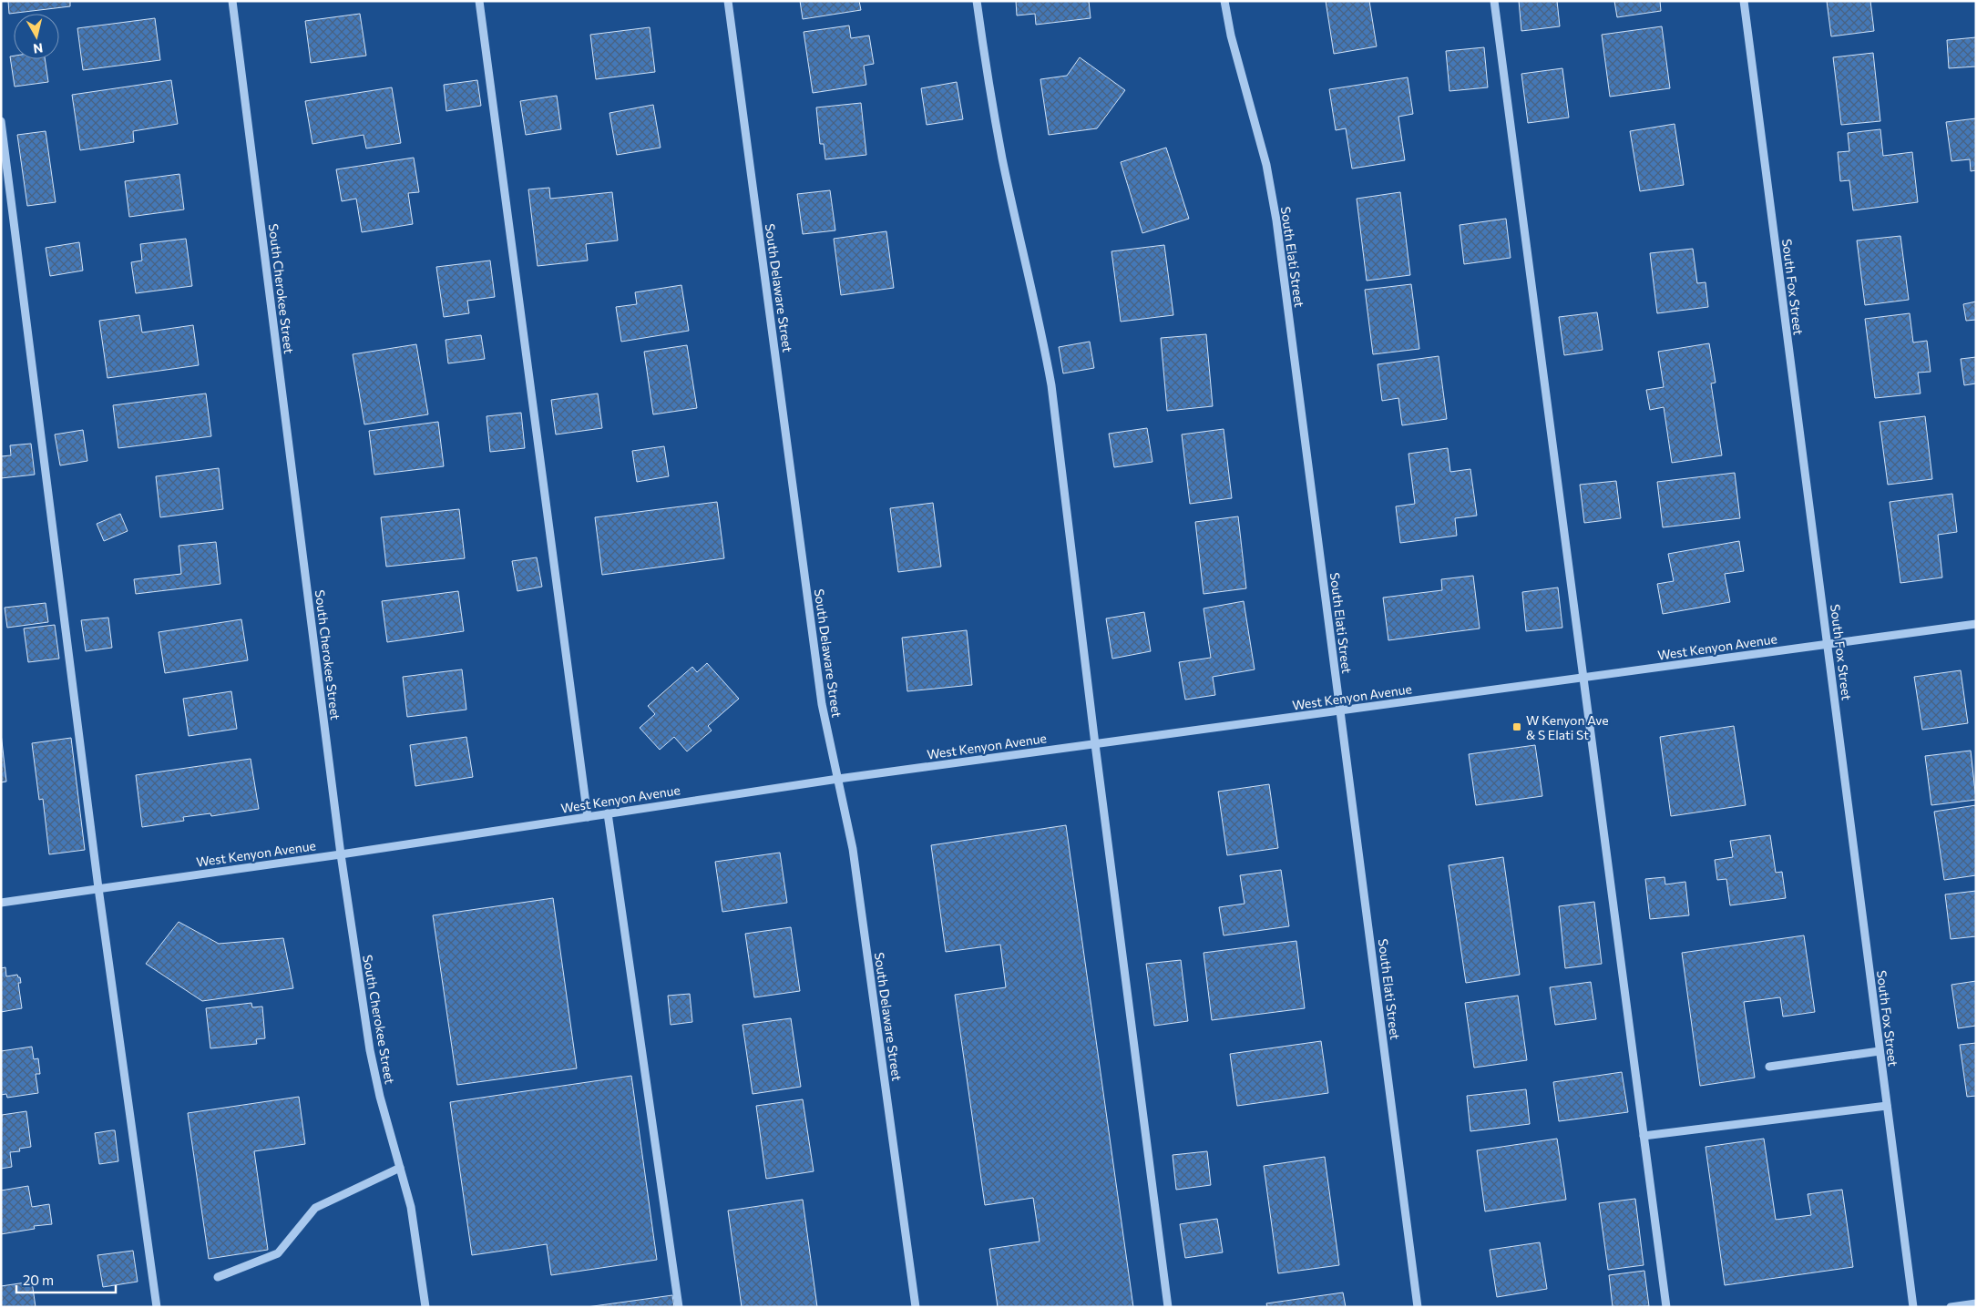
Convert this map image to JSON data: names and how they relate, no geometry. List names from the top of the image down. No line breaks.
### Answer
{"streets":{"street":["South Elati Street","South Fox Street","South Delaware Street","South Cherokee Street","West Kenyon Avenue"]},"crossings":[["South Elati Street","West Kenyon Avenue"],["South Fox Street","West Kenyon Avenue"],["South Delaware Street","West Kenyon Avenue"],["South Cherokee Street","West Kenyon Avenue"]],"places":{"transit":["W Kenyon Ave & S Elati St"]},"scale_bar":"20 m","north":"bottom"}
